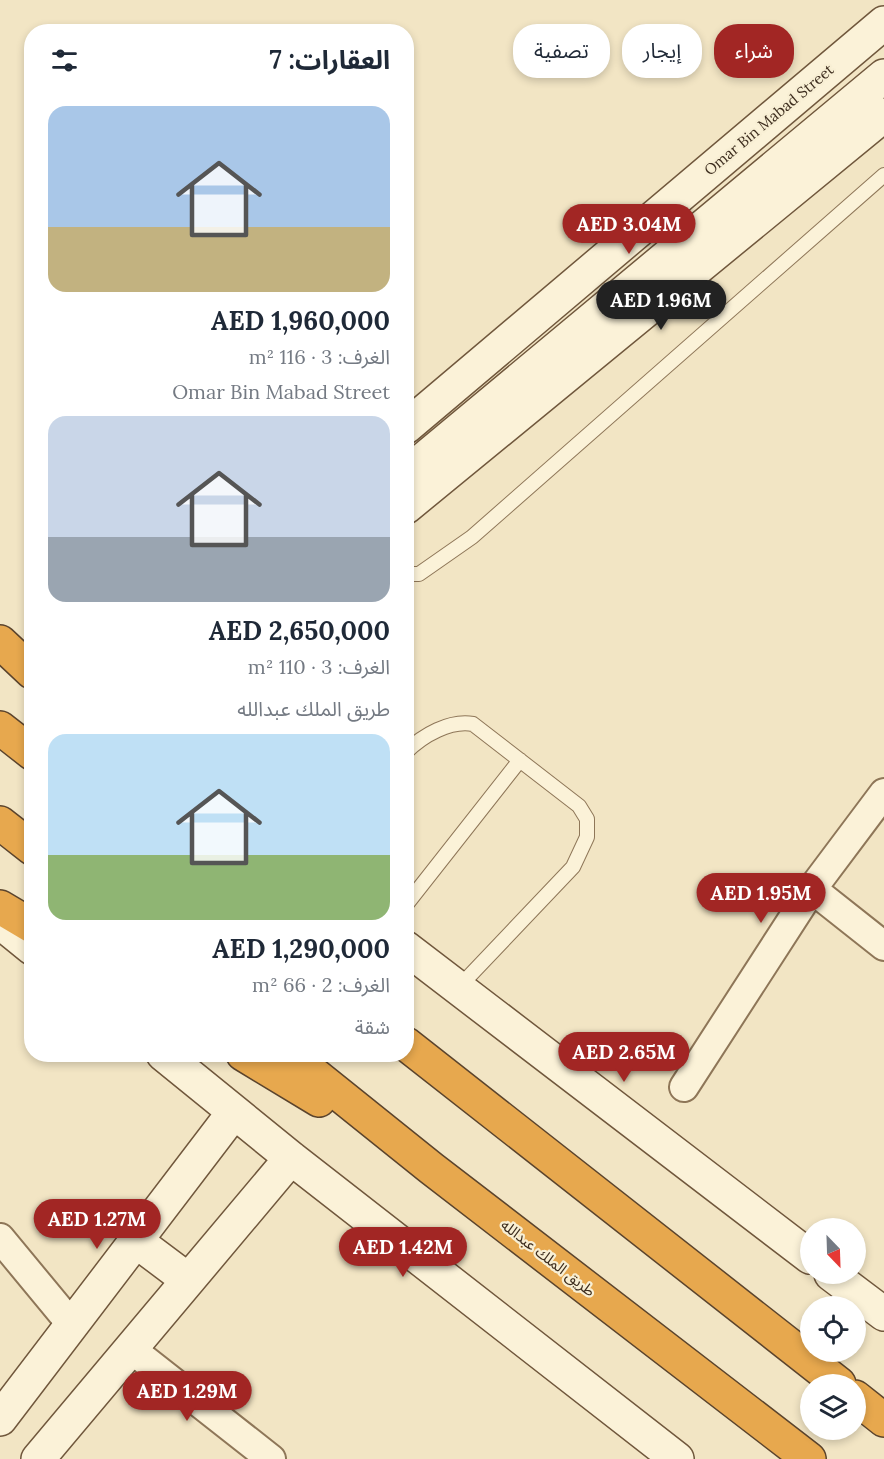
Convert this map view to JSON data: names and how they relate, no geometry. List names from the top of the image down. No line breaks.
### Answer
{"streets":{"highway":["طريق الملك عبدالله"],"main road":["Omar Bin Mabad Street"]},"north":"bottom right","page":{"chip":["شراء","إيجار","تصفية"],"heading":"العقارات: 7","list":[{"name":"AED 1,960,000","note":"الغرف: 3 · 116 m² · Omar Bin Mabad Street"},{"name":"AED 2,650,000","note":"الغرف: 3 · 110 m² · طريق الملك عبدالله"},{"name":"AED 1,290,000","note":"الغرف: 2 · 66 m² · شقة"}],"price":["AED 3.04M","AED 1.96M","AED 1.95M","AED 2.65M","AED 1.27M","AED 1.42M","AED 1.29M"]}}
